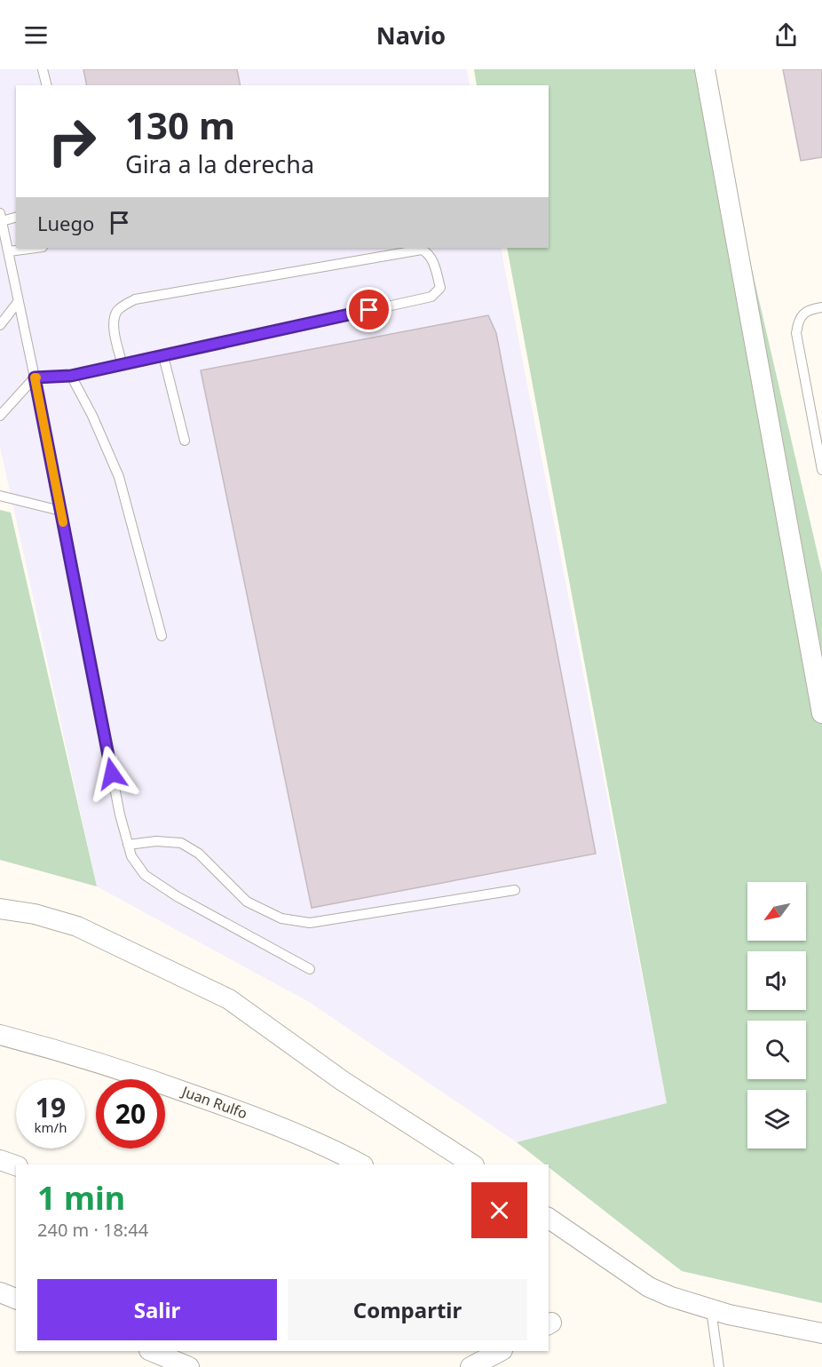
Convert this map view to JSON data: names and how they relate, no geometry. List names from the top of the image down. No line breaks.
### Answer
{"streets":{"street":["Juan Rulfo"]},"north":"bottom left","page":{"header":"Navio","turn":["130 m","Gira a la derecha"],"then":"Luego","speed":"19 km/h","limit":"20","heading":["1 min","240 m · 18:44"],"buttons":["Salir","Compartir"]}}
